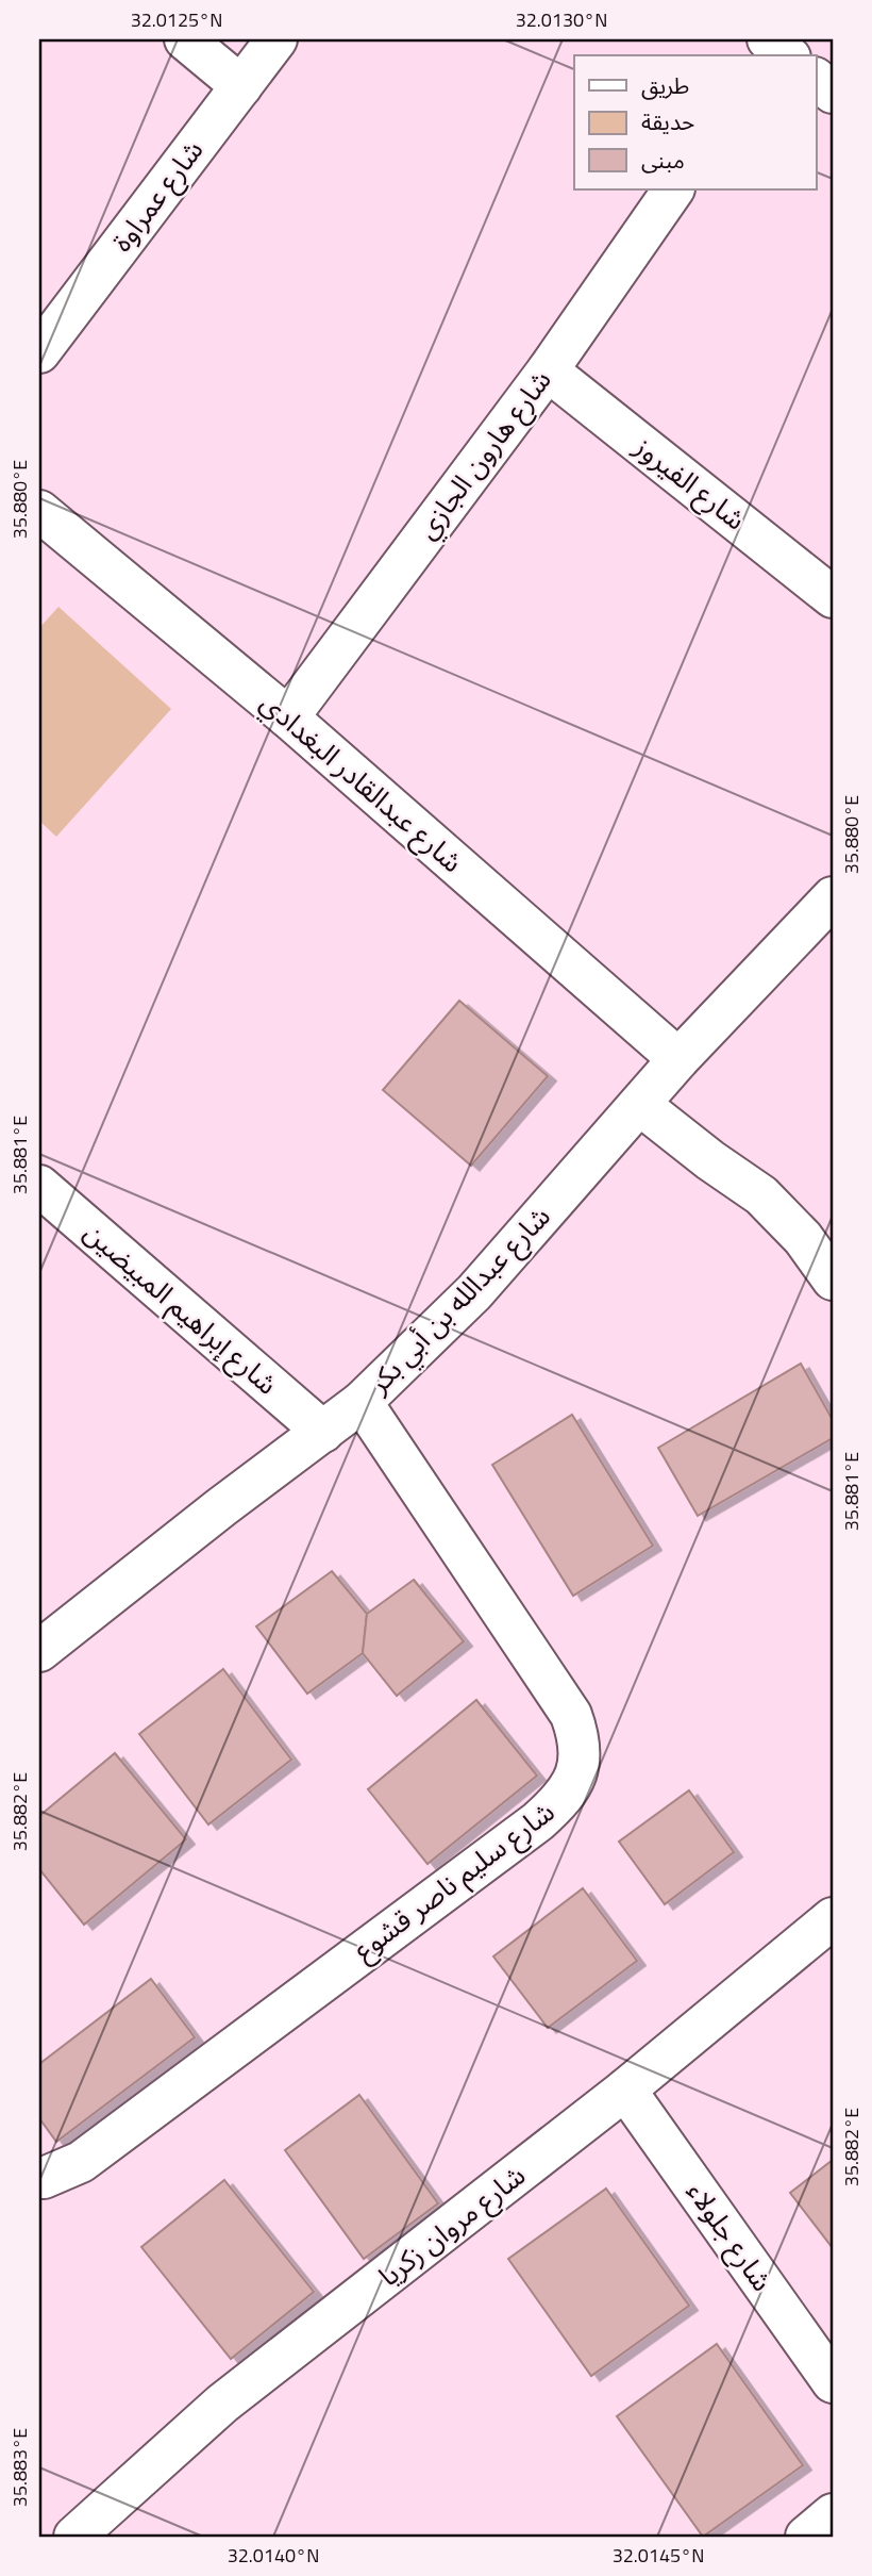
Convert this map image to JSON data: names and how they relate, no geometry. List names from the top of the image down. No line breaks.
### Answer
{"streets":{"street":["شارع عمراوة","شارع هارون الجازي","شارع الفيروز","شارع عبدالقادر البغدادي","شارع عبدالله بن أبي بكر","شارع إبراهيم المبيضين","شارع سليم ناصر قشوع","شارع مروان زكريا","شارع جلولاء"]},"crossings":[["شارع هارون الجازي","شارع الفيروز"],["شارع هارون الجازي","شارع عبدالقادر البغدادي"],["شارع عبدالقادر البغدادي","شارع عبدالله بن أبي بكر"],["شارع عبدالله بن أبي بكر","شارع إبراهيم المبيضين"],["شارع عبدالله بن أبي بكر","شارع سليم ناصر قشوع"],["شارع مروان زكريا","شارع جلولاء"]],"legend":["طريق","حديقة","مبنى"],"coordinates":["32.0125°N","32.0130°N","35.880°E","35.881°E","35.882°E","35.883°E","32.0140°N","32.0145°N"]}
